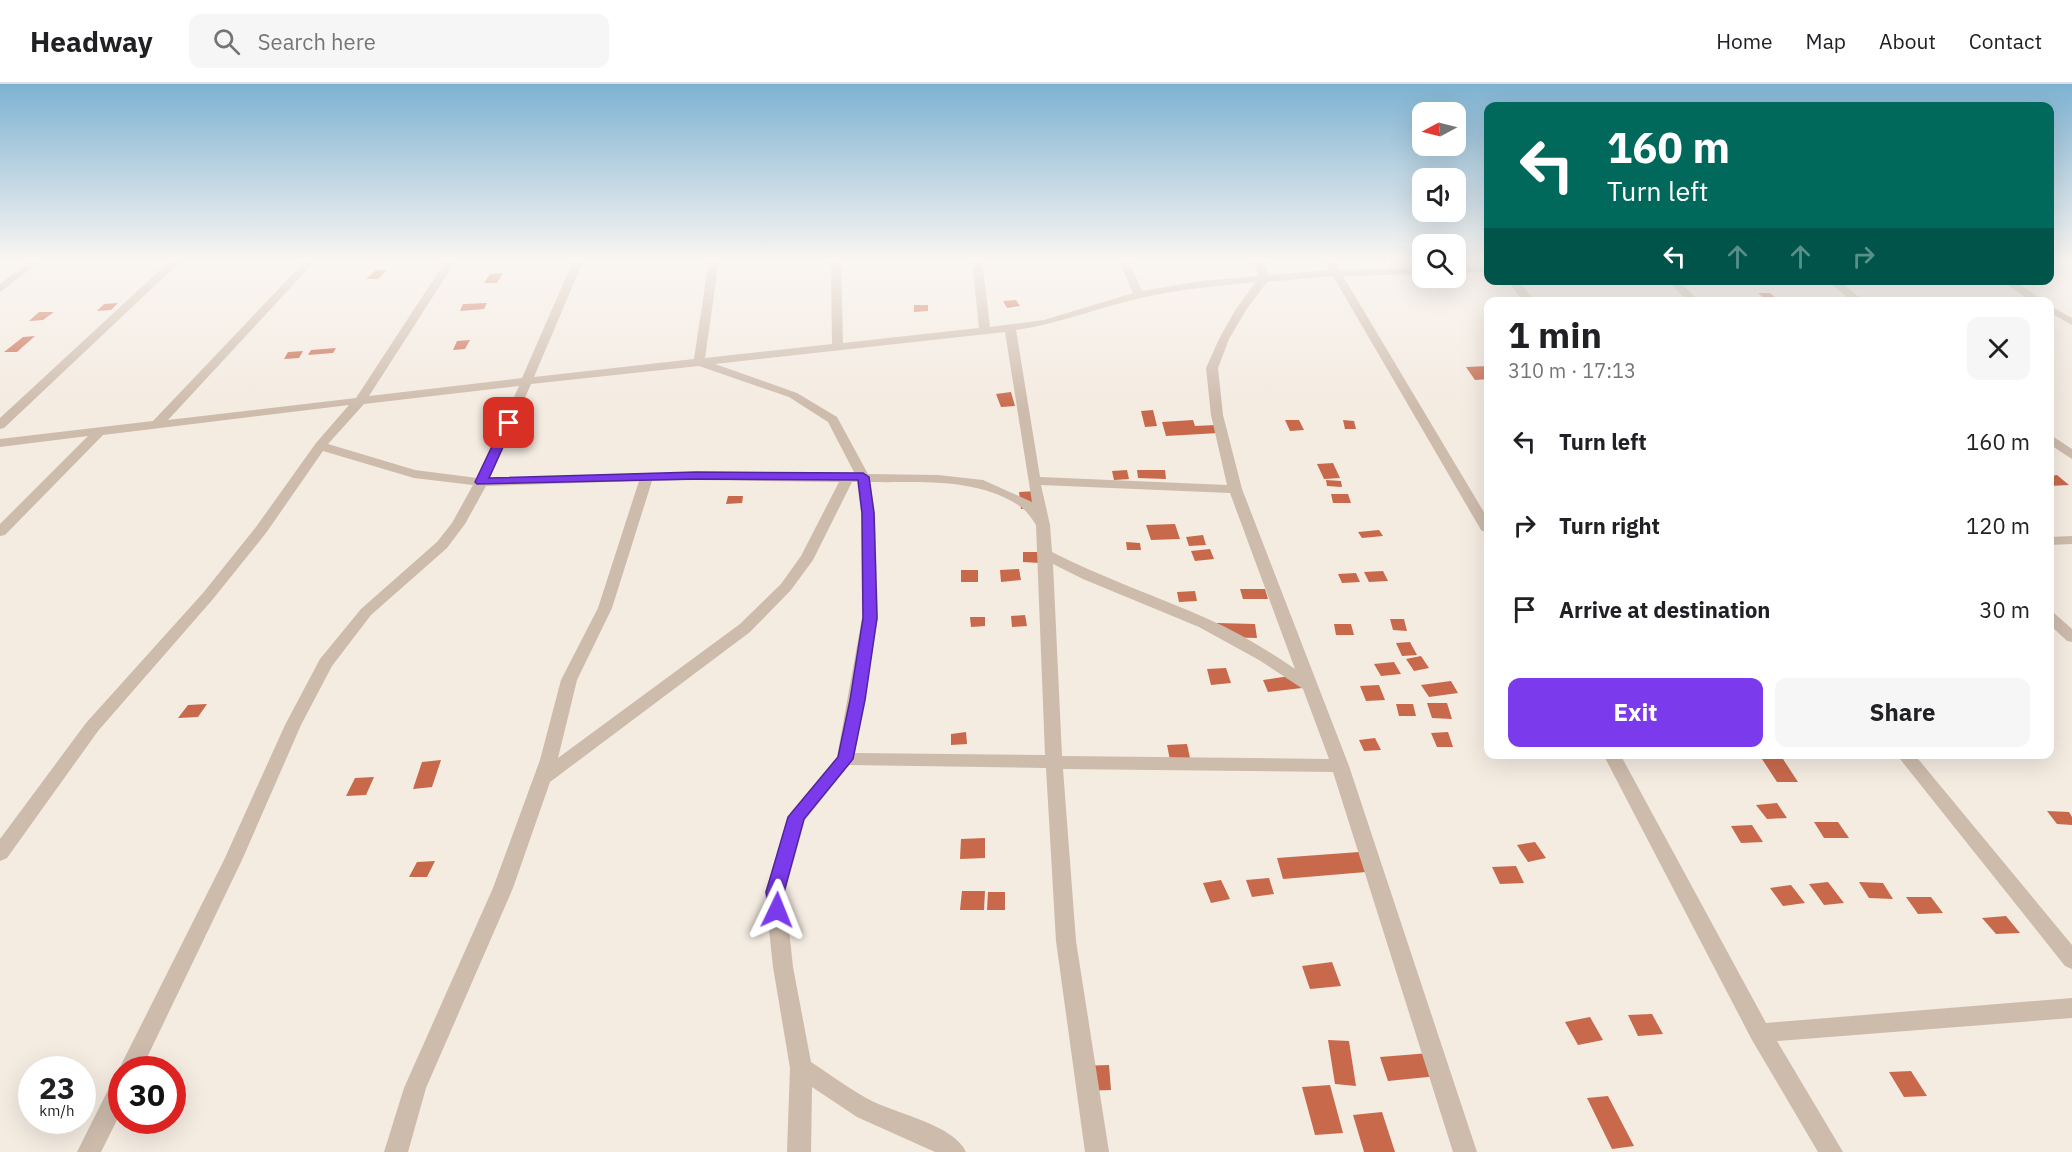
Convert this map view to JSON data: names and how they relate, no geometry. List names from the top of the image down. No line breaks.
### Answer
{"north":"left","page":{"header":"Headway","search":"Search here","nav":["Home","Map","About","Contact"],"turn":["160 m","Turn left"],"heading":["1 min","310 m · 17:13"],"list":[{"name":"Turn left","value":"160 m"},{"name":"Turn right","value":"120 m"},{"name":"Arrive at destination","value":"30 m"}],"buttons":["Exit","Share"],"speed":"23 km/h","limit":"30"}}
